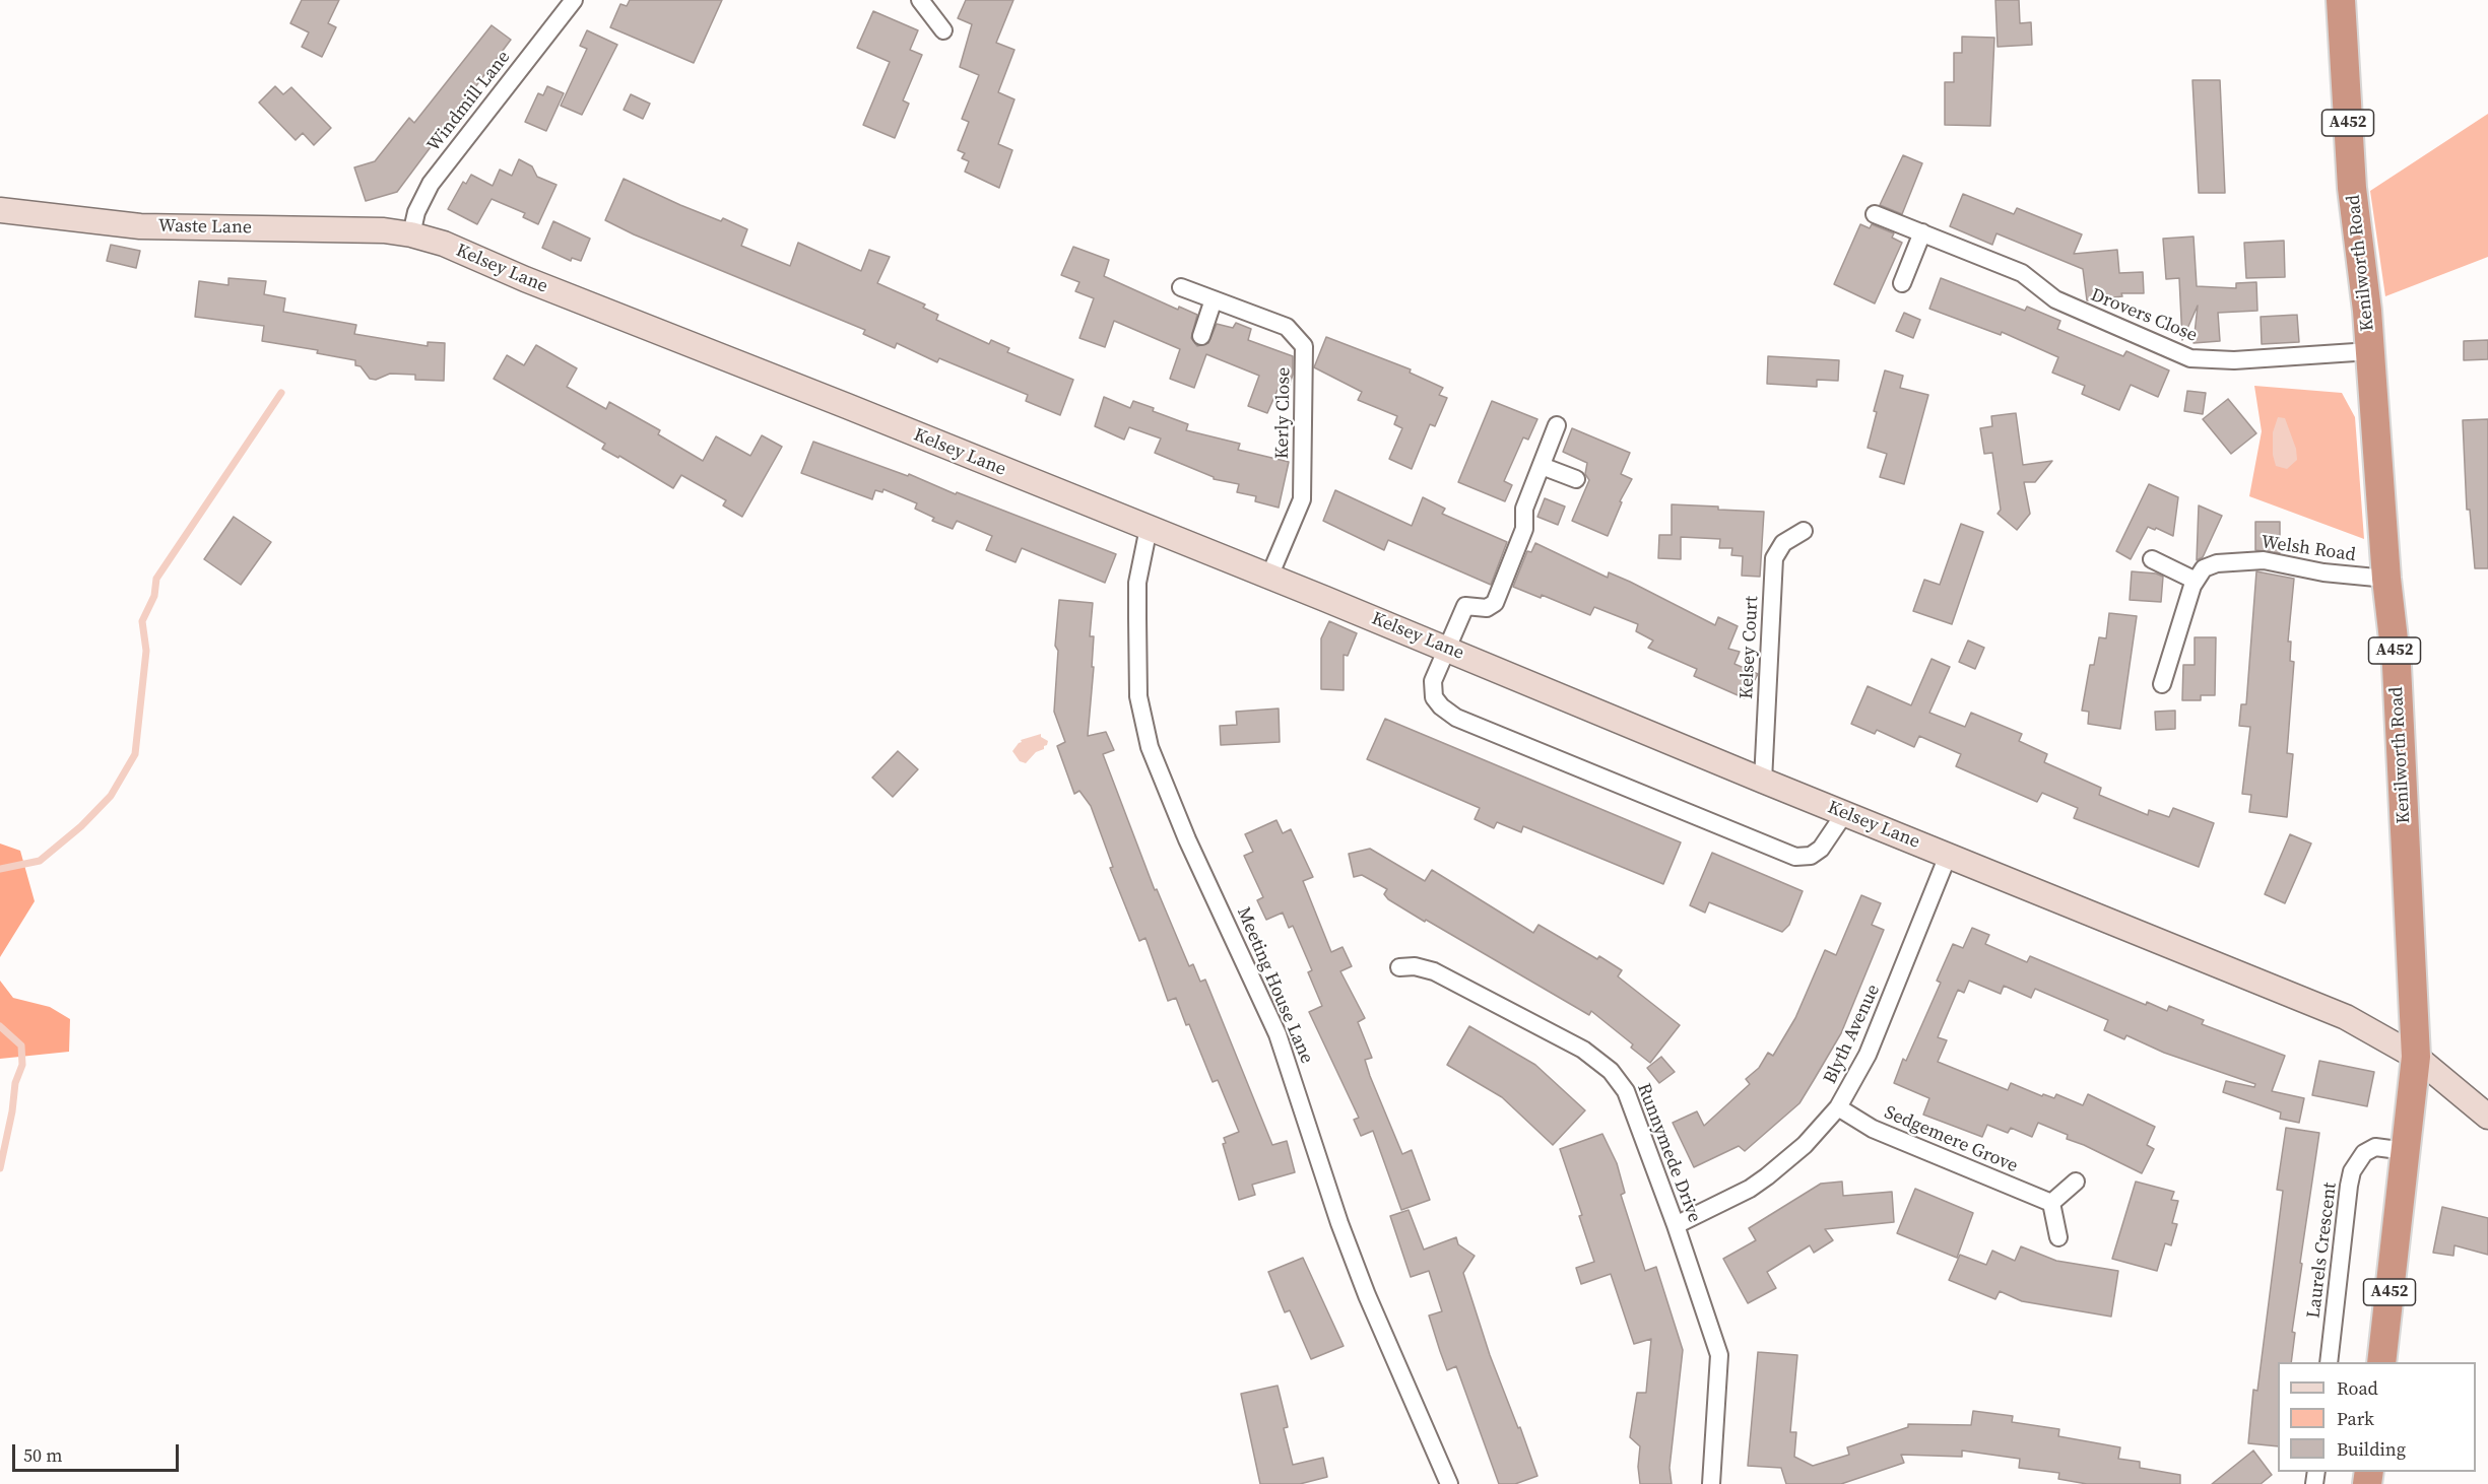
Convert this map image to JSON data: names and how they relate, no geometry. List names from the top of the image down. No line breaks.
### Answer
{"streets":{"highway":["A452","Kenilworth Road"],"main road":["Waste Lane","Kelsey Lane"],"street":["Windmill Lane","Drovers Close","Kerly Close","Welsh Road","Kelsey Court","Meeting House Lane","Blyth Avenue","Sedgemere Grove","Runnymede Drive","Laurels Crescent"]},"crossings":[["Windmill Lane","Waste Lane"],["Windmill Lane","Kelsey Lane"],["Waste Lane","Kelsey Lane"],["Kenilworth Road","Kelsey Lane"],["Kenilworth Road","Drovers Close"],["Kenilworth Road","Welsh Road"],["Kenilworth Road","Laurels Crescent"],["Kelsey Lane","Kerly Close"],["Kelsey Lane","Kelsey Court"],["Kelsey Lane","Meeting House Lane"],["Kelsey Lane","Blyth Avenue"],["Blyth Avenue","Sedgemere Grove"],["Blyth Avenue","Runnymede Drive"]],"legend":["Road","Park","Building"],"scale_bar":"50 m"}
